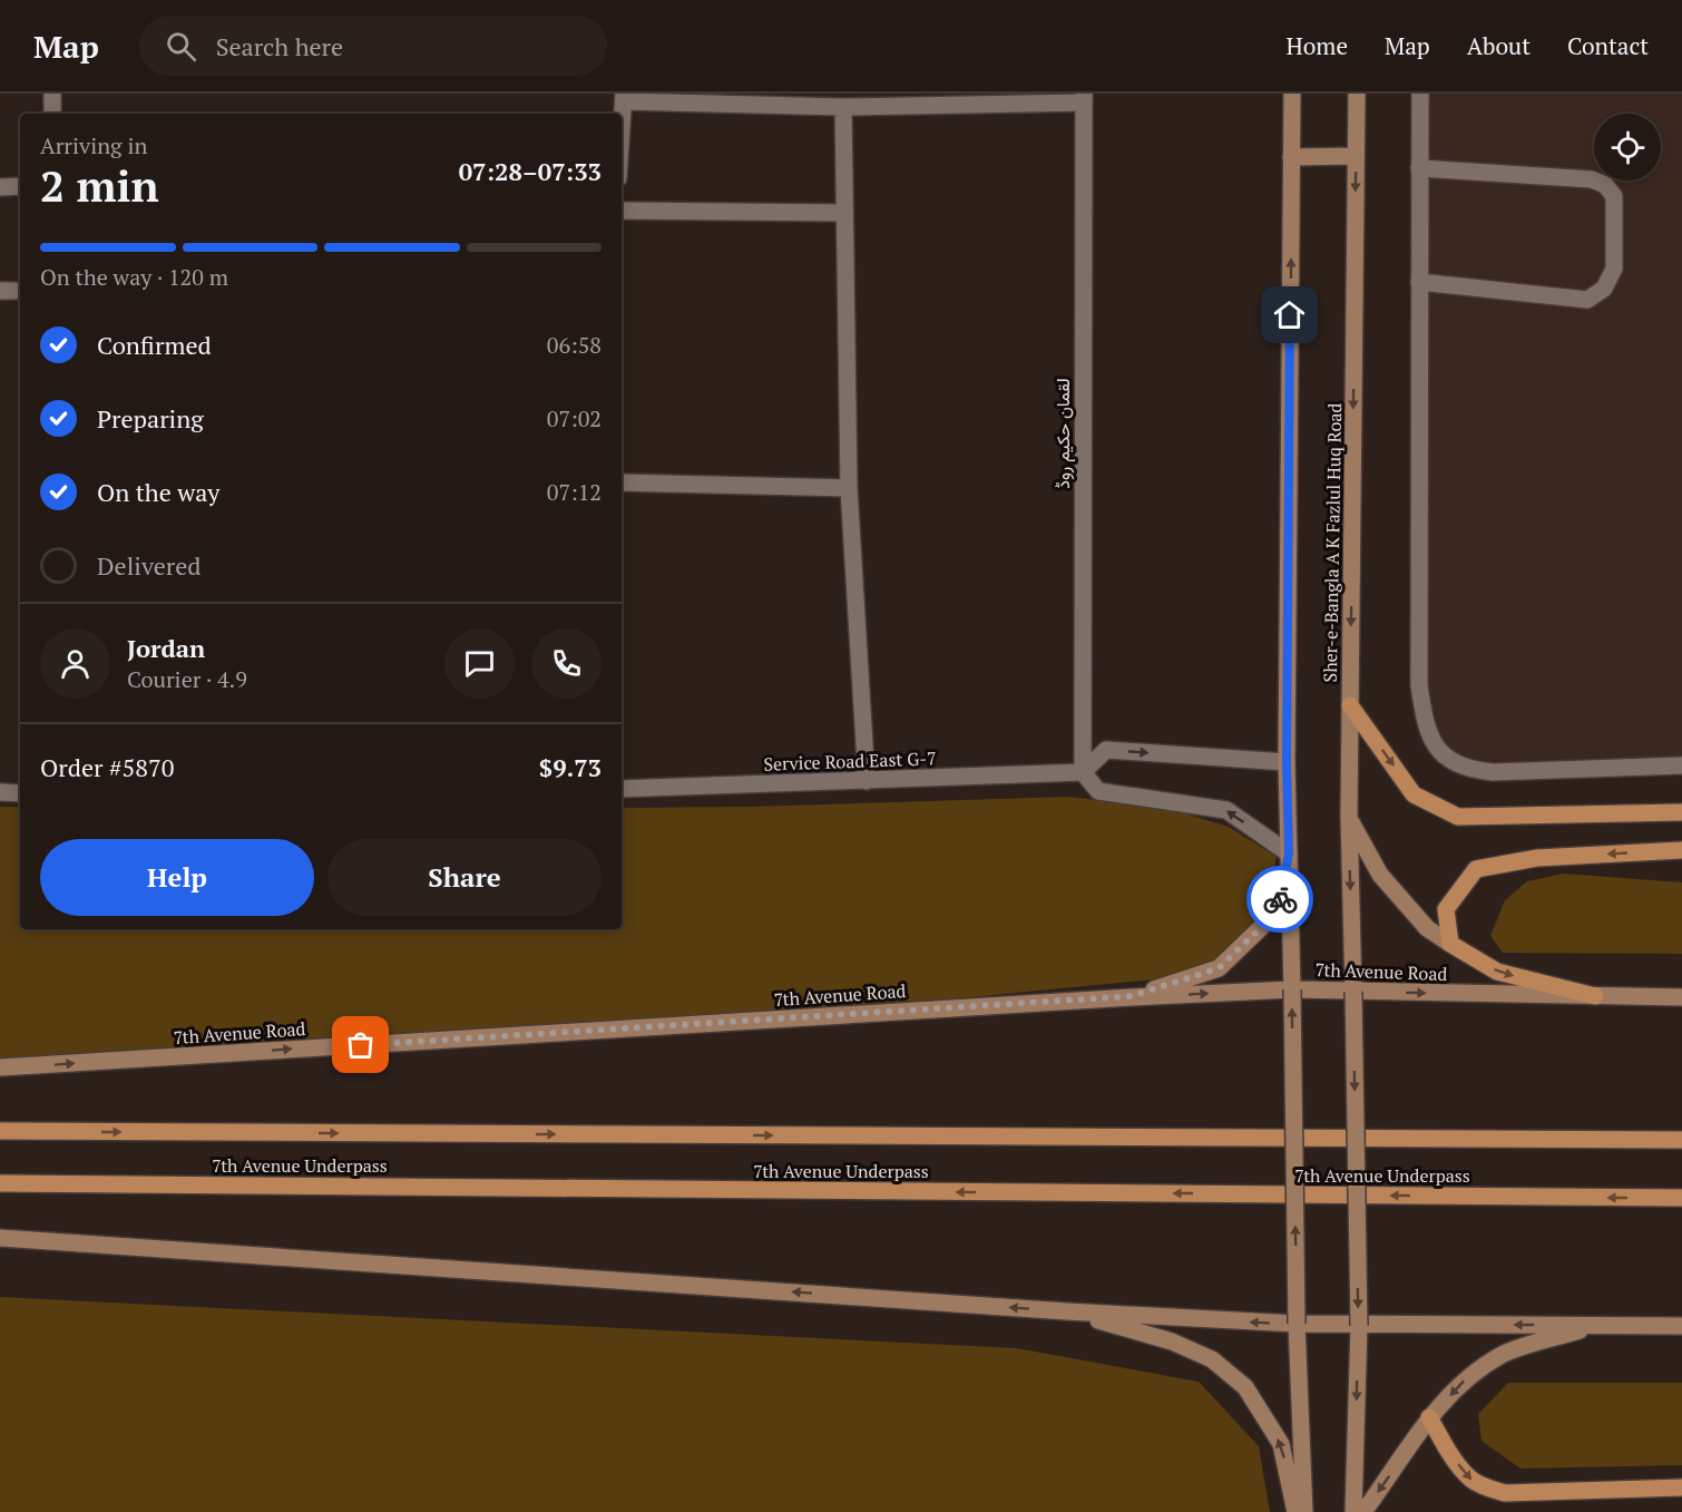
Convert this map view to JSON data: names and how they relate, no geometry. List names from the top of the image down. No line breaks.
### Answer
{"streets":{"main road":["Sher-e-Bangla A K Fazlul Huq Road","7th Avenue Road","7th Avenue Underpass"],"street":["لقمان حکیم روڈ","Service Road East G-7"]},"crossings":[["لقمان حکیم روڈ","Service Road East G-7"],["Sher-e-Bangla A K Fazlul Huq Road","7th Avenue Road"]],"one_way":["7th Avenue Road"],"page":{"header":"Map","search":"Search here","nav":["Home","Map","About","Contact"],"heading":["2 min","Arriving in","07:28–07:33"],"panel":["Jordan","Courier · 4.9","Order #5870","$9.73"],"bar":"On the way · 120 m","list":[["Confirmed","06:58"],["Preparing","07:02"],["On the way","07:12"],"Delivered"],"buttons":["Help","Share"]}}
